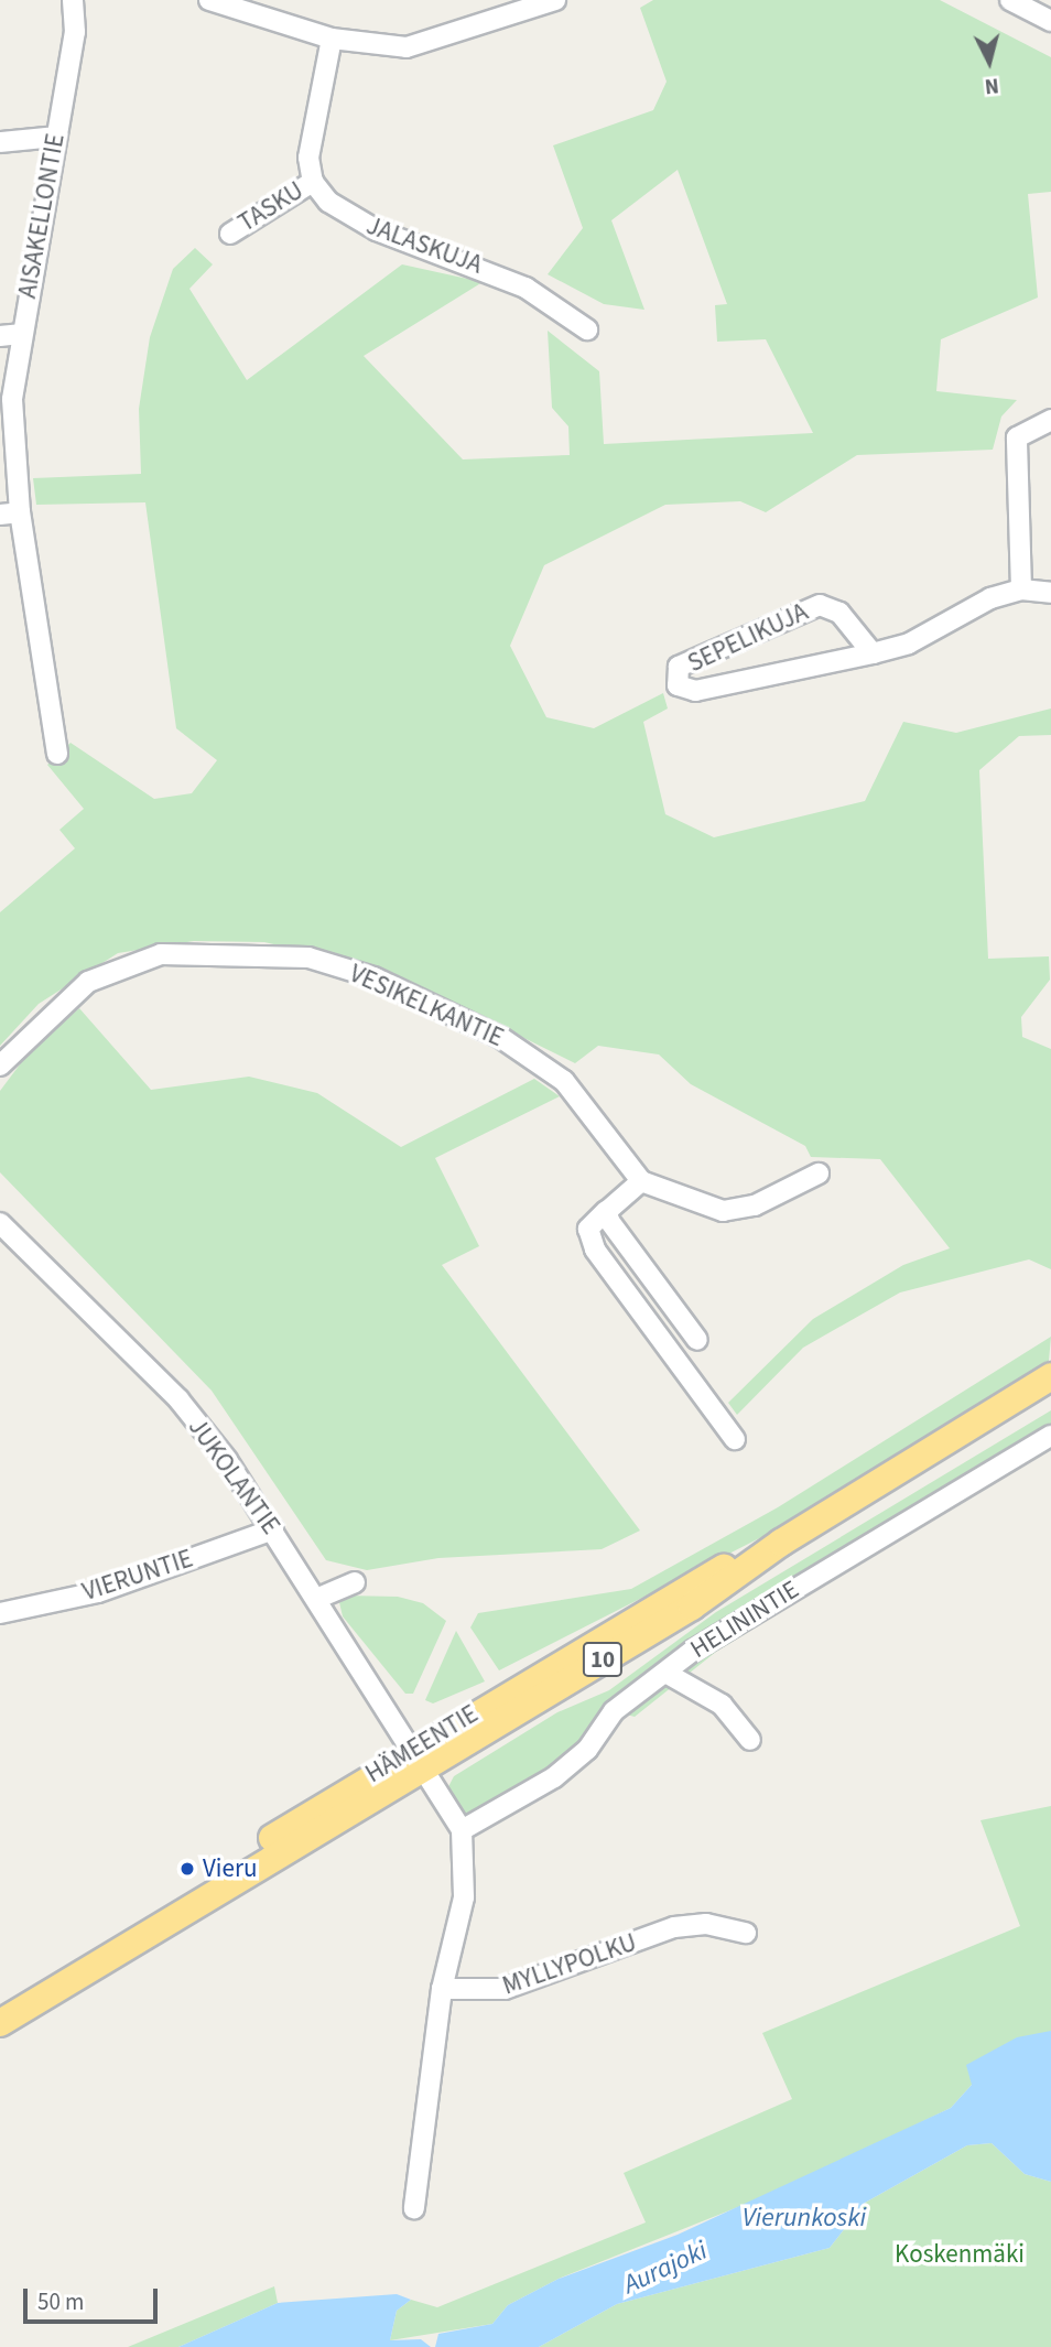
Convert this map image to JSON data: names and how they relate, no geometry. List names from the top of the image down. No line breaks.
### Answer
{"streets":{"highway":["10","HÄMEENTIE"],"street":["TASKU","AISAKELLONTIE","JALASKUJA","SEPELIKUJA","VESIKELKANTIE","JUKOLANTIE","VIERUNTIE","HELININTIE","MYLLYPOLKU"]},"crossings":[["TASKU","JALASKUJA"],["JUKOLANTIE","VIERUNTIE"],["JUKOLANTIE","HÄMEENTIE"]],"water":["Vierunkoski","Aurajoki"],"parks":["Koskenmäki"],"places":["Vieru"],"scale_bar":"50 m","north":"bottom"}
